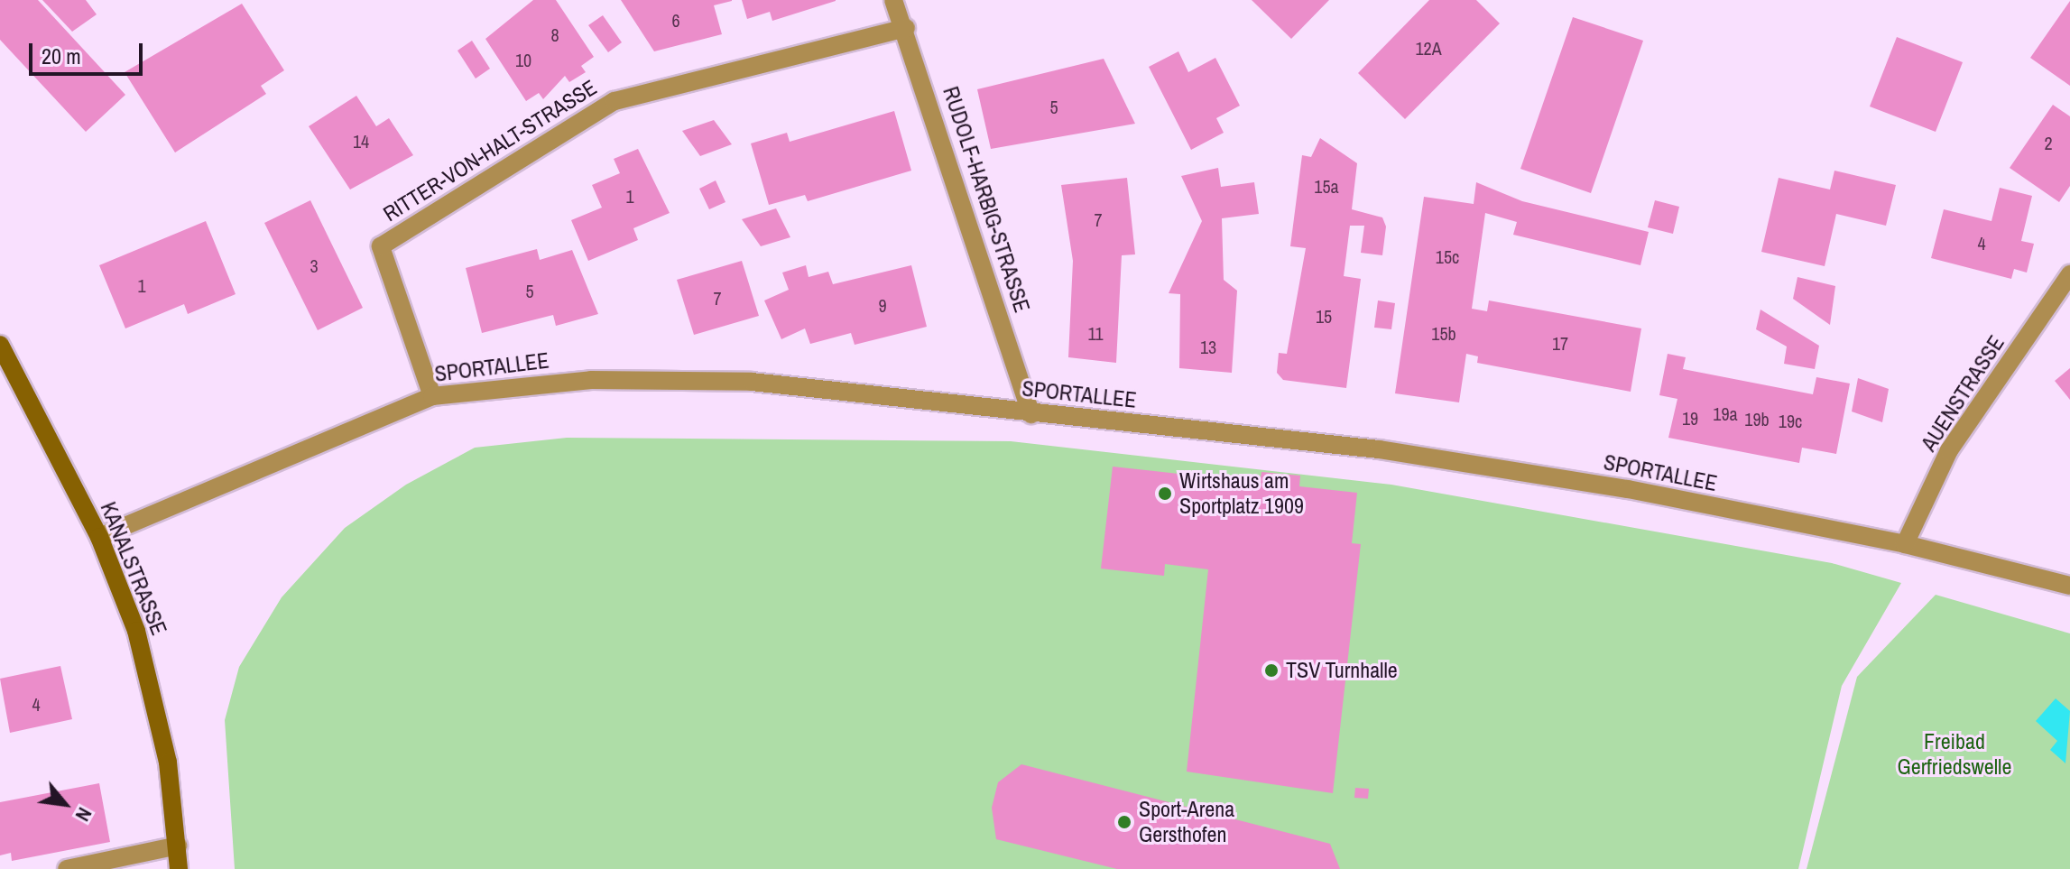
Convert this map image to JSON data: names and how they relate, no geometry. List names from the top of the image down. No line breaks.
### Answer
{"streets":{"main road":["KANALSTRASSE"],"street":["RITTER-VON-HALT-STRASSE","RUDOLF-HARBIG-STRASSE","SPORTALLEE","AUENSTRASSE"]},"crossings":[["RITTER-VON-HALT-STRASSE","RUDOLF-HARBIG-STRASSE"],["RITTER-VON-HALT-STRASSE","SPORTALLEE"],["RUDOLF-HARBIG-STRASSE","SPORTALLEE"],["SPORTALLEE","AUENSTRASSE"],["SPORTALLEE","KANALSTRASSE"]],"parks":["Freibad Gerfriedswelle"],"places":["Wirtshaus am Sportplatz 1909","TSV Turnhalle","Sport-Arena Gersthofen"],"house_numbers":["6","8","12A","10","5","14","2","15a","1","7","4","15c","3","1","5","7","9","15","11","15b","17","13","19a","19","19b","19c","4"],"scale_bar":"20 m","north":"bottom right"}
